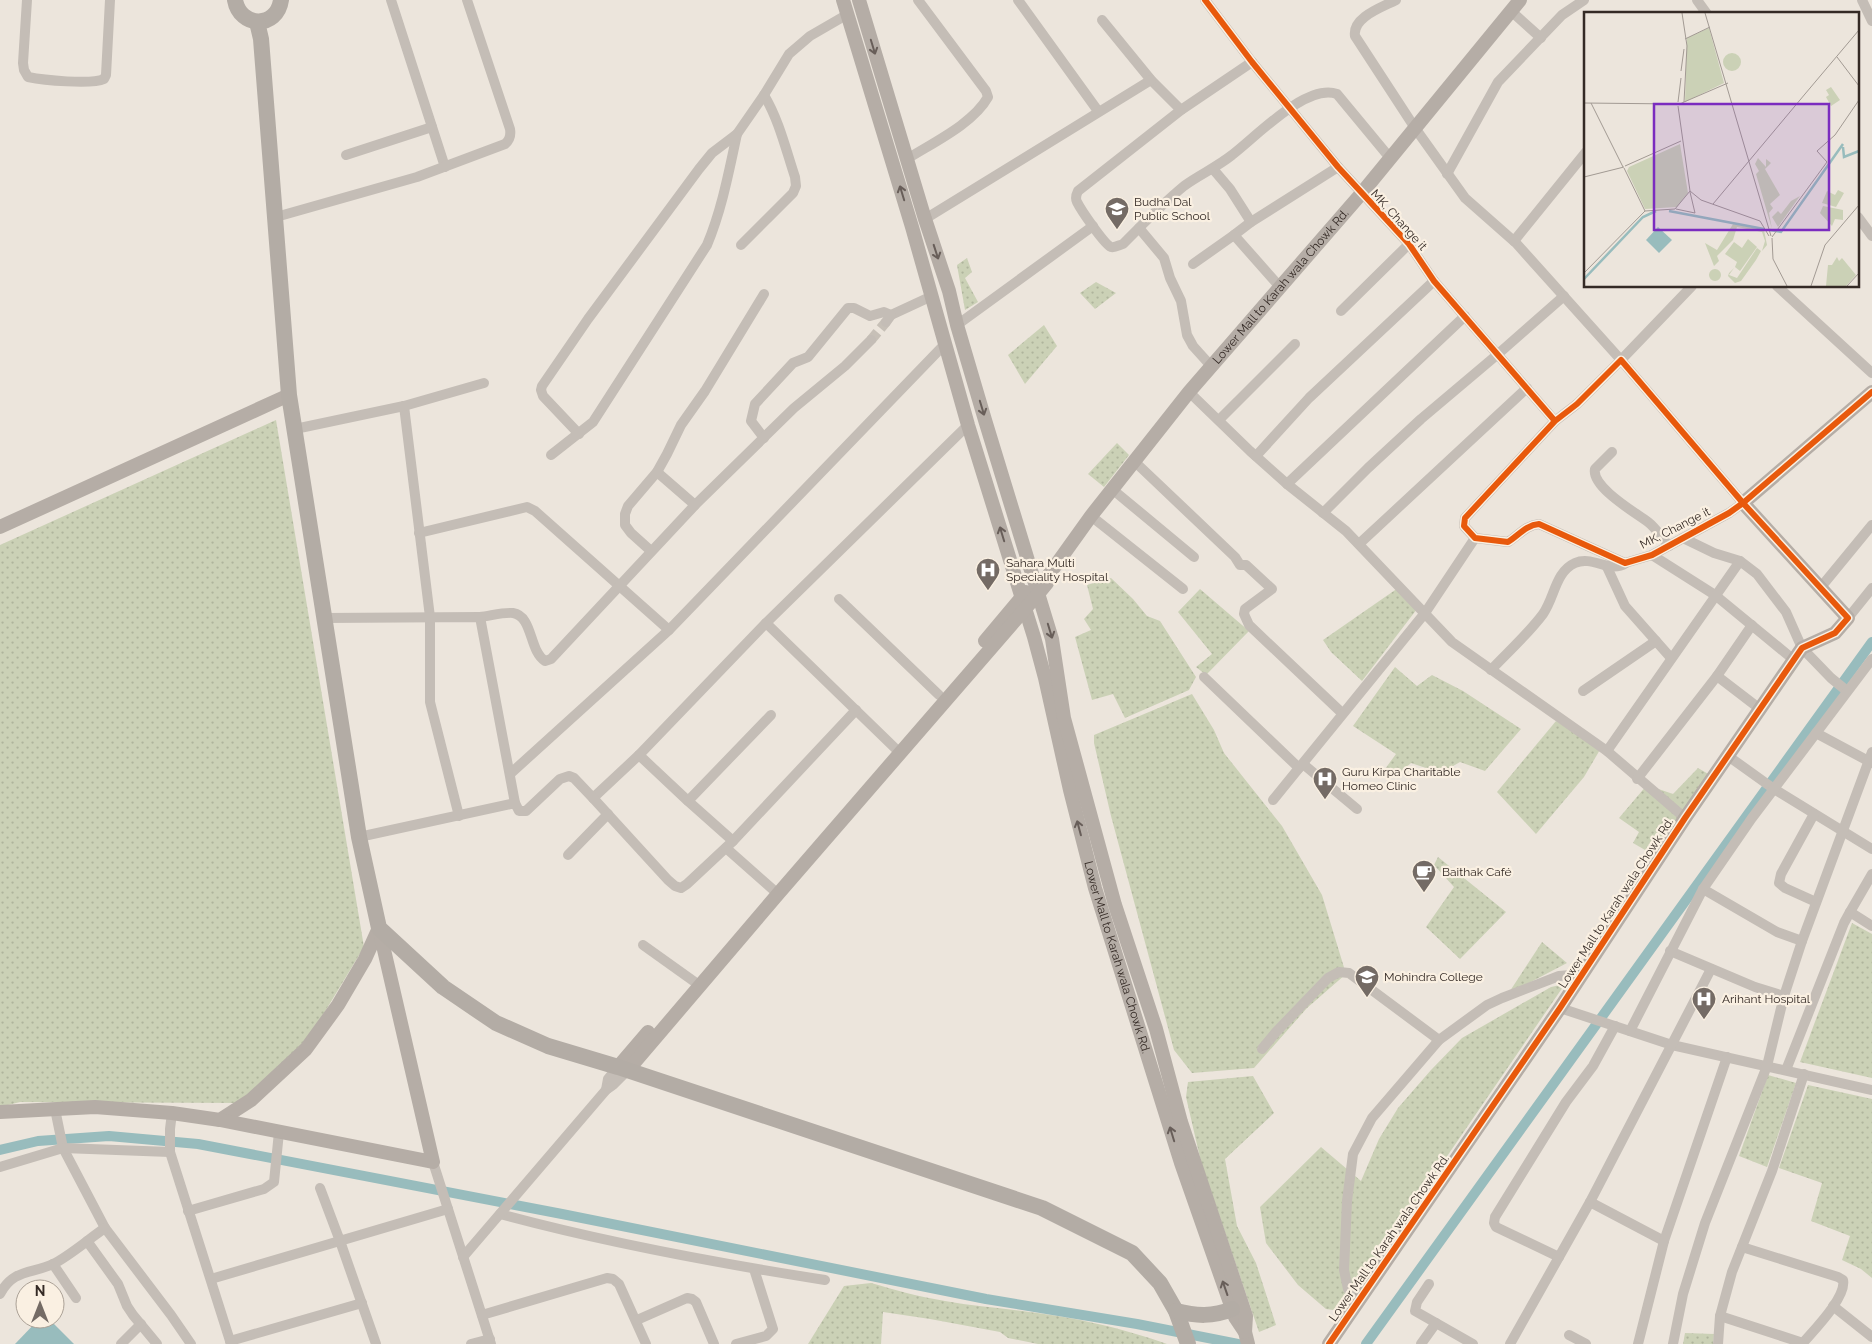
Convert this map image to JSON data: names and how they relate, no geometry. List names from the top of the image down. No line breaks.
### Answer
{"streets":{"main road":["Lower Mall to Karah wala Chowk Rd."],"street":["MK, Change it"]},"crossings":[["MK, Change it","Lower Mall to Karah wala Chowk Rd."]],"places":{"school or university":["Budha Dal Public School","Mohindra College"],"hospital":["Sahara Multi Speciality Hospital","Guru Kirpa Charitable Homeo Clinic","Arihant Hospital"],"cafe":["Baithak Café"]},"north":"top"}
